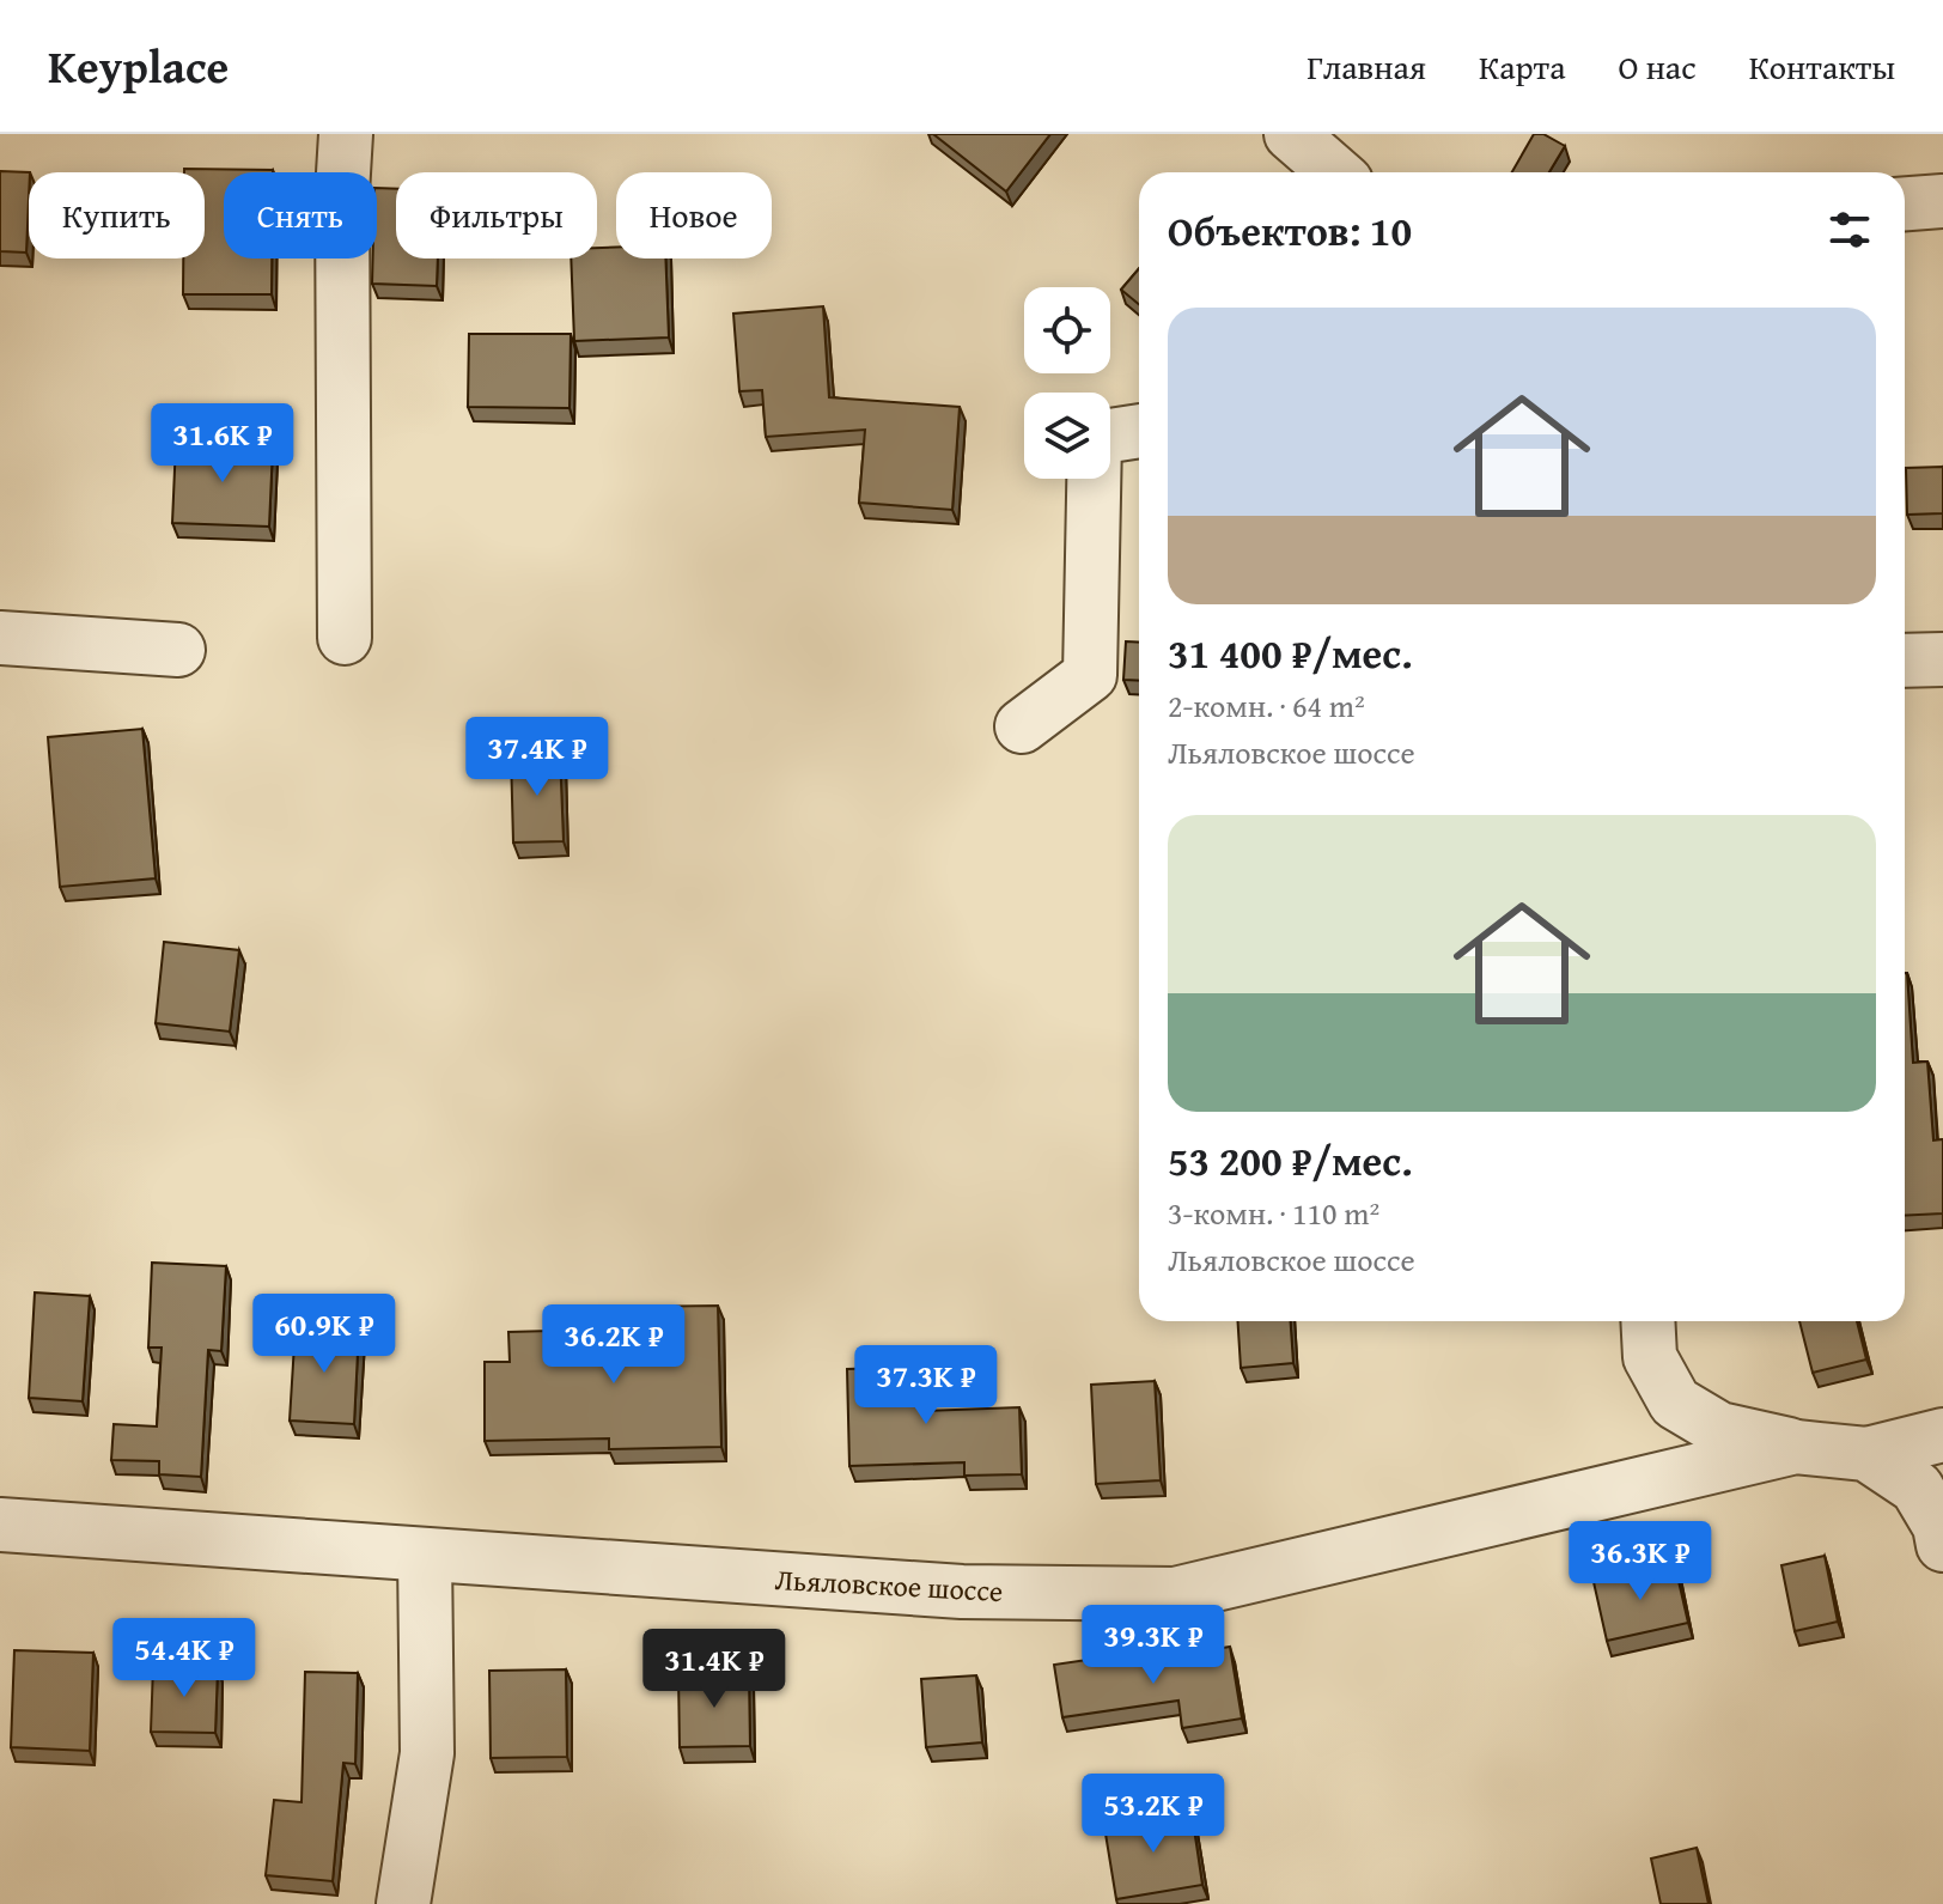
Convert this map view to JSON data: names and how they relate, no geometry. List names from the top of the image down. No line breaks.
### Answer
{"streets":{"street":["Льяловское шоссе"]},"page":{"header":"Keyplace","nav":["Главная","Карта","О нас","Контакты"],"chip":["Купить","Снять","Фильтры","Новое"],"heading":"Объектов: 10","list":[{"name":"31 400 ₽/мес.","note":"2-комн. · 64 m² · Льяловское шоссе"},{"name":"53 200 ₽/мес.","note":"3-комн. · 110 m² · Льяловское шоссе"}],"price":["31.6K ₽","37.4K ₽","60.9K ₽","36.2K ₽","37.3K ₽","36.3K ₽","39.3K ₽","54.4K ₽","31.4K ₽","53.2K ₽"]}}
